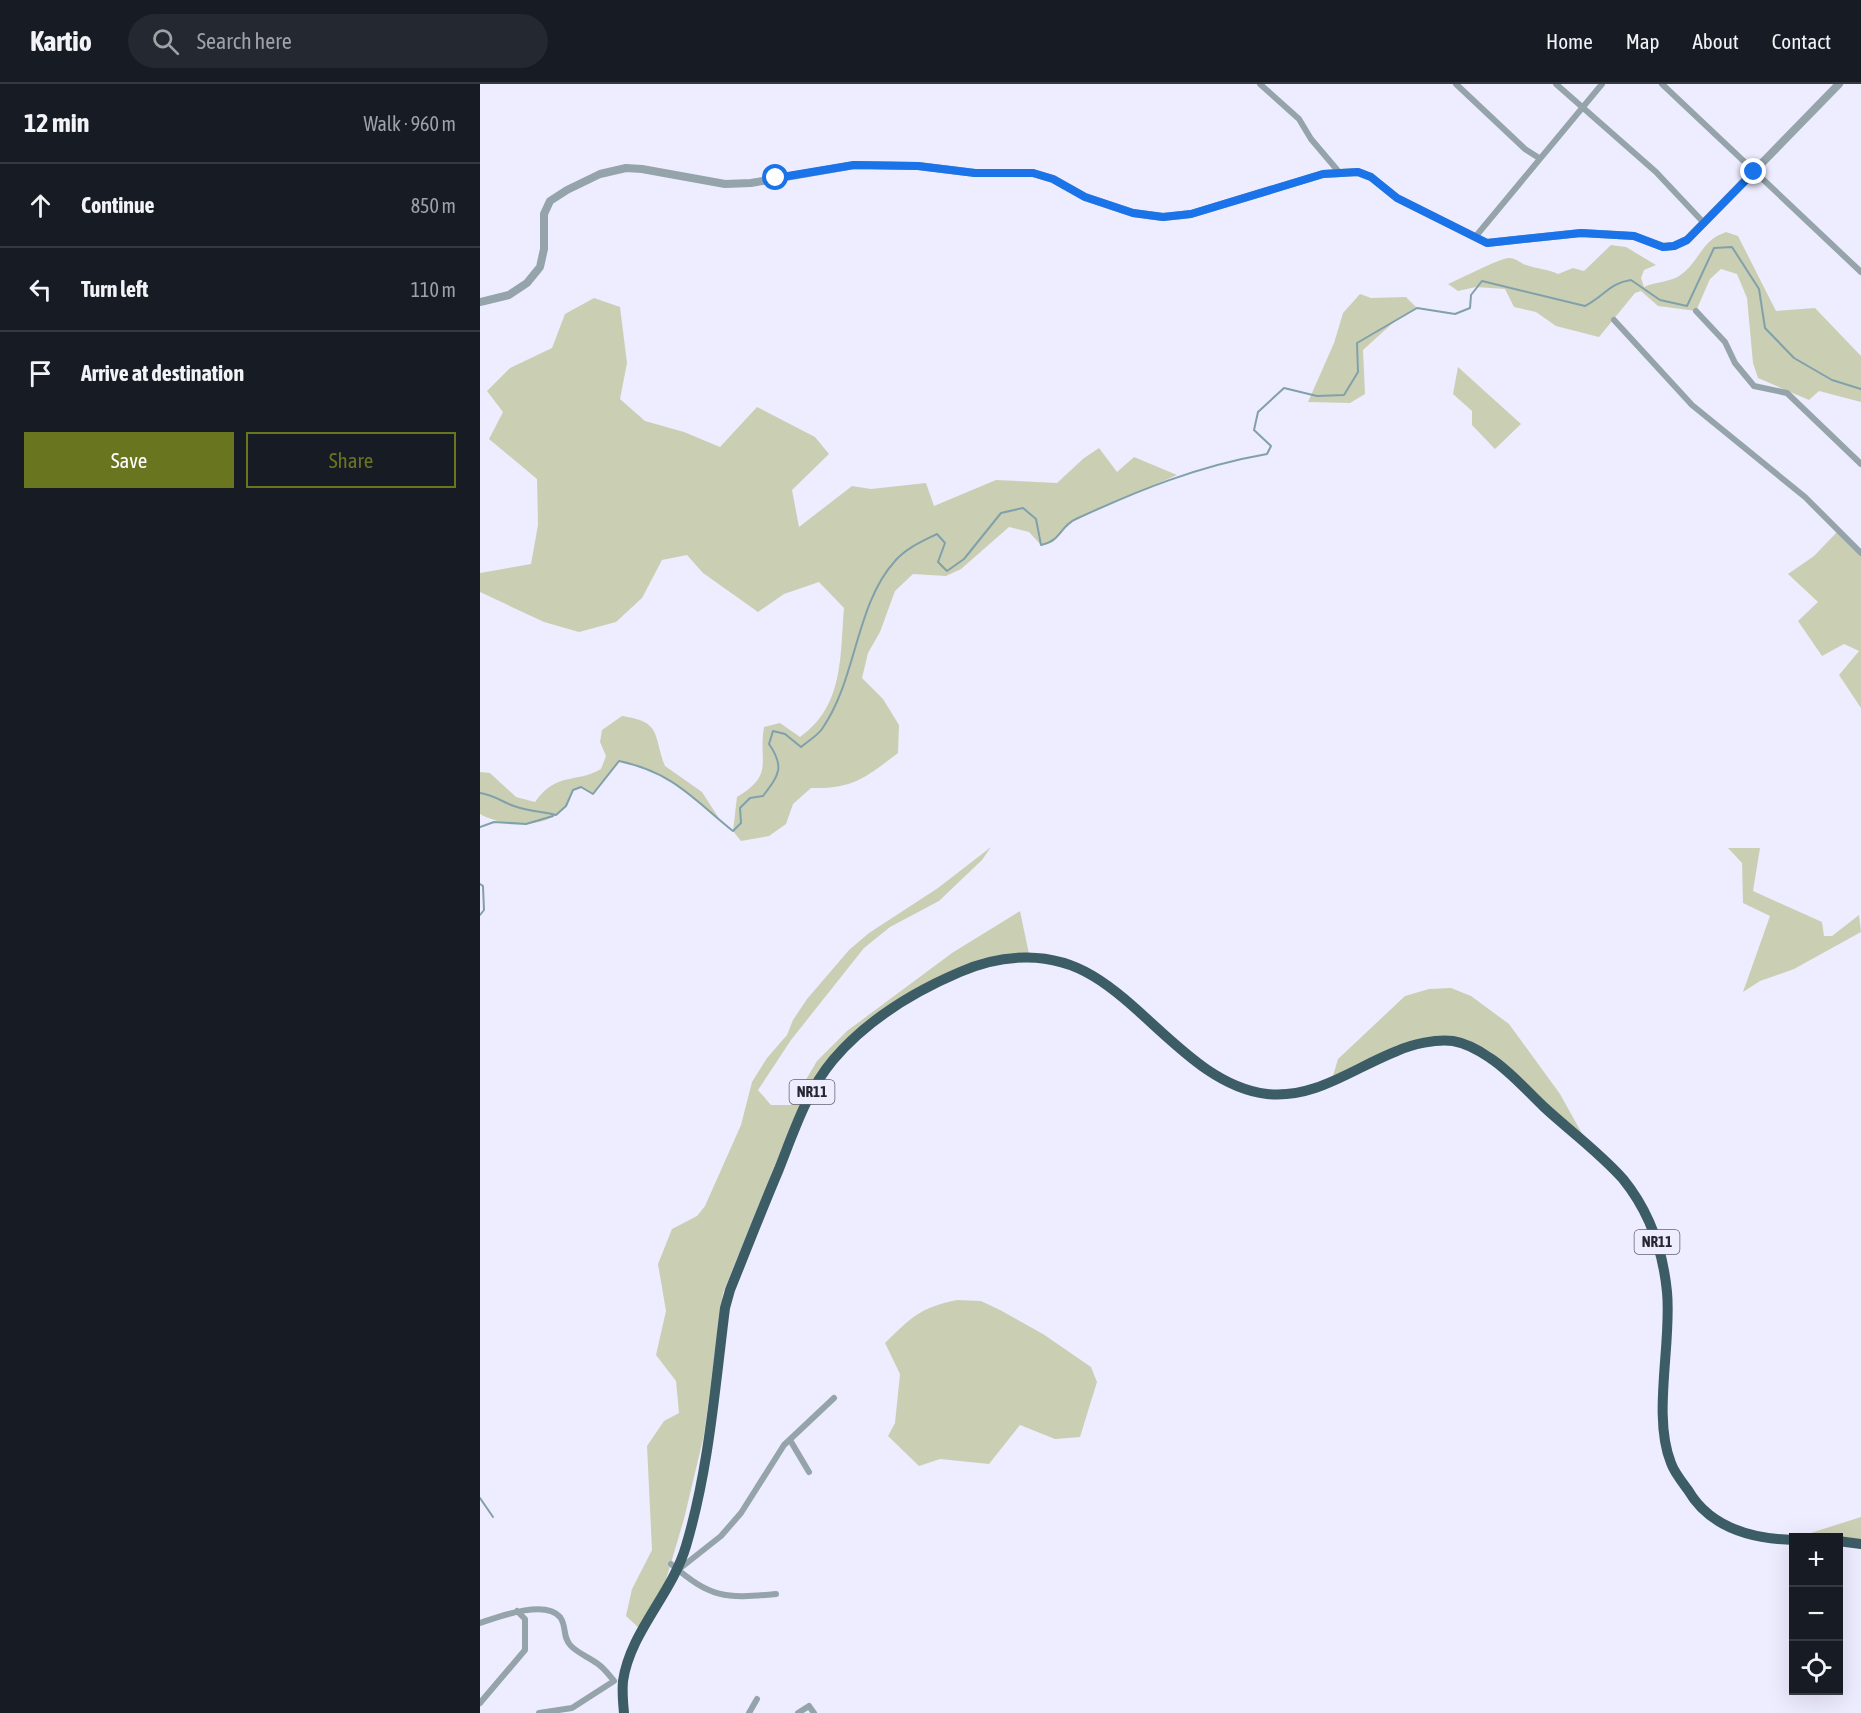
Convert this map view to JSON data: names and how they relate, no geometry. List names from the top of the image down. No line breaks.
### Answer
{"streets":{"highway":["NR11"]},"page":{"header":"Kartio","search":"Search here","nav":["Home","Map","About","Contact"],"heading":["12 min","Walk · 960 m"],"list":[["Continue","850 m"],["Turn left","110 m"],"Arrive at destination"],"buttons":["Save","Share"],"map_buttons":["+","−"]}}
